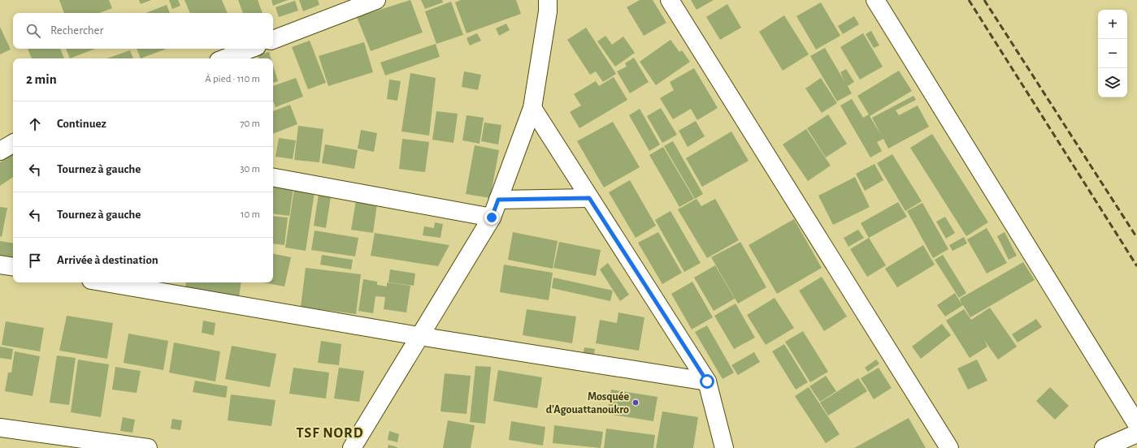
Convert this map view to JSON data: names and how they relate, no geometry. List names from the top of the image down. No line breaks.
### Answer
{"districts":["TSF NORD"],"places":["Mosquée d'Agouattanoukro"],"page":{"map_buttons":["+","−"],"search":"Rechercher","heading":["2 min","À pied · 110 m"],"list":[["Continuez","70 m"],["Tournez à gauche","30 m"],["Tournez à gauche","10 m"],"Arrivée à destination"]}}
